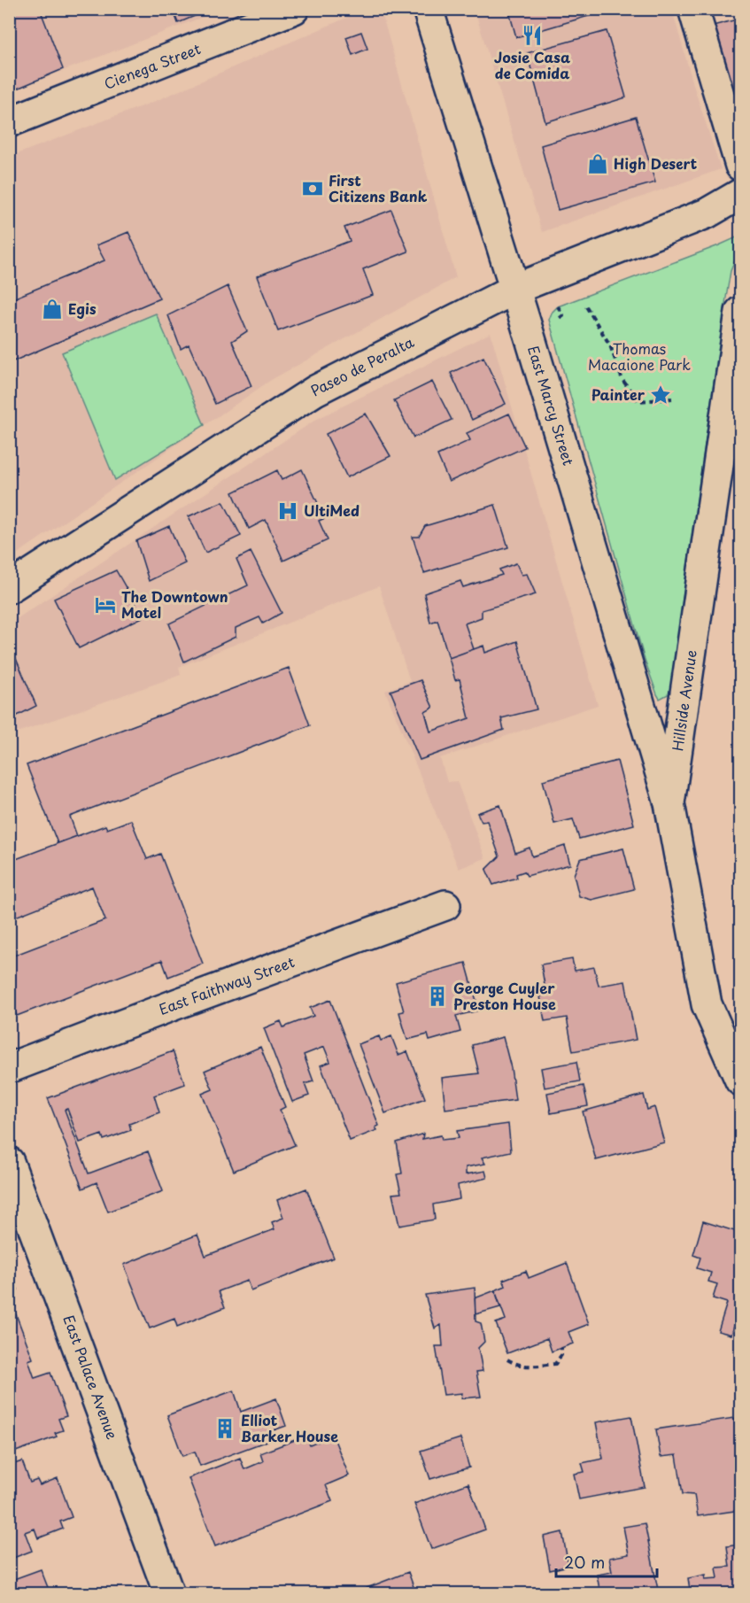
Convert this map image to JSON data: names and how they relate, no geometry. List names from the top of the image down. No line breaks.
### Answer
{"streets":{"street":["Cienega Street","Paseo de Peralta","East Marcy Street","Hillside Avenue","East Faithway Street","East Palace Avenue"]},"crossings":[["Paseo de Peralta","East Marcy Street"],["East Marcy Street","Hillside Avenue"]],"parks":["Thomas Macaione Park"],"places":{"restaurant":["Josie Casa de Comida"],"shop":["High Desert","Egis"],"bank":["First Citizens Bank"],"place":["Painter"],"hospital":["UltiMed"],"hotel":["The Downtown Motel"],"building":["George Cuyler Preston House","Elliot Barker House"]},"scale_bar":"20 m"}
